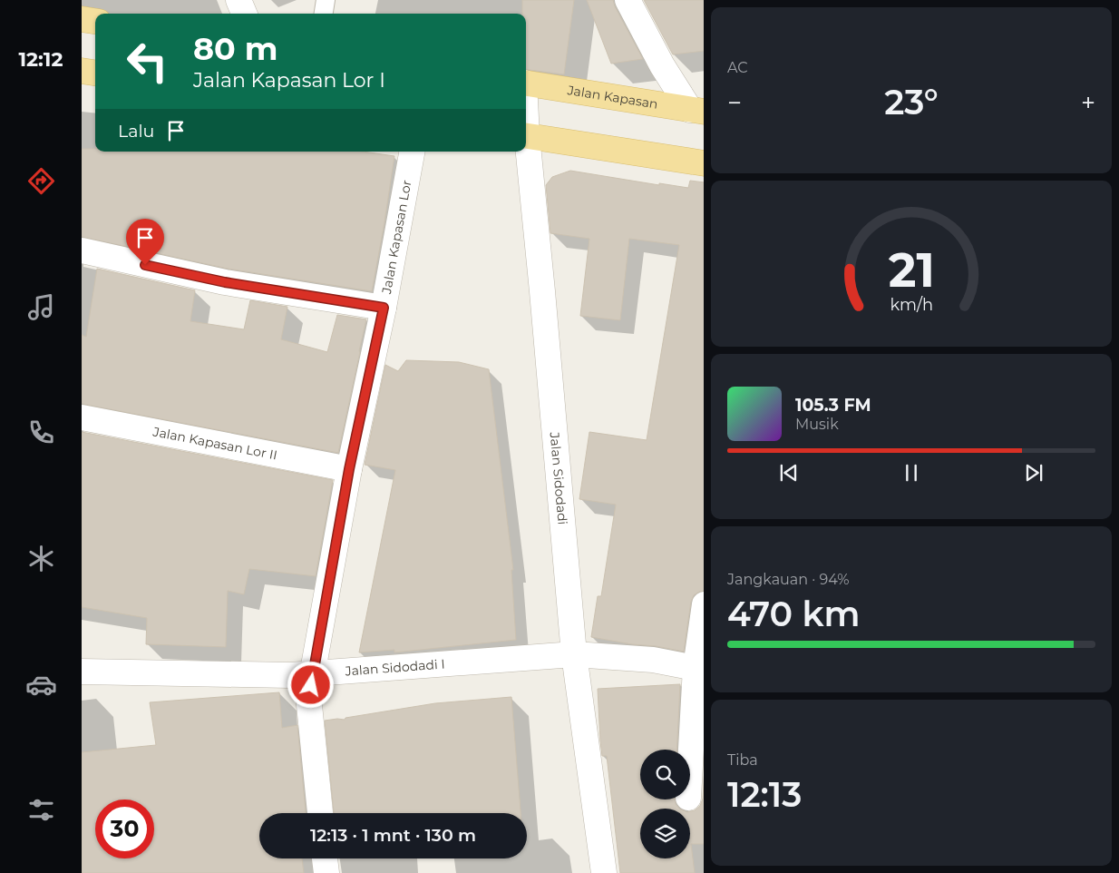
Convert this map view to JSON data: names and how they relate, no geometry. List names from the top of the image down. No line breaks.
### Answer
{"streets":{"main road":["Jalan Kapasan"],"street":["Jalan Kapasan Lor","Jalan Kapasan Lor II","Jalan Sidodadi","Jalan Sidodadi I"]},"crossings":[["Jalan Kapasan Lor","Jalan Kapasan Lor II"],["Jalan Kapasan Lor","Jalan Sidodadi I"],["Jalan Sidodadi","Jalan Sidodadi I"]],"page":{"tabs":"12:12","tile":["AC",["Jangkauan · 94%","470 km"],["Tiba","12:13"]],"turn":["80 m","Jalan Kapasan Lor I"],"heat":["−","23°","+"],"then":"Lalu","song":["105.3 FM","Musik"],"limit":"30","trip":"12:13 · 1 mnt · 130 m","gauge":["21","km/h"]}}
